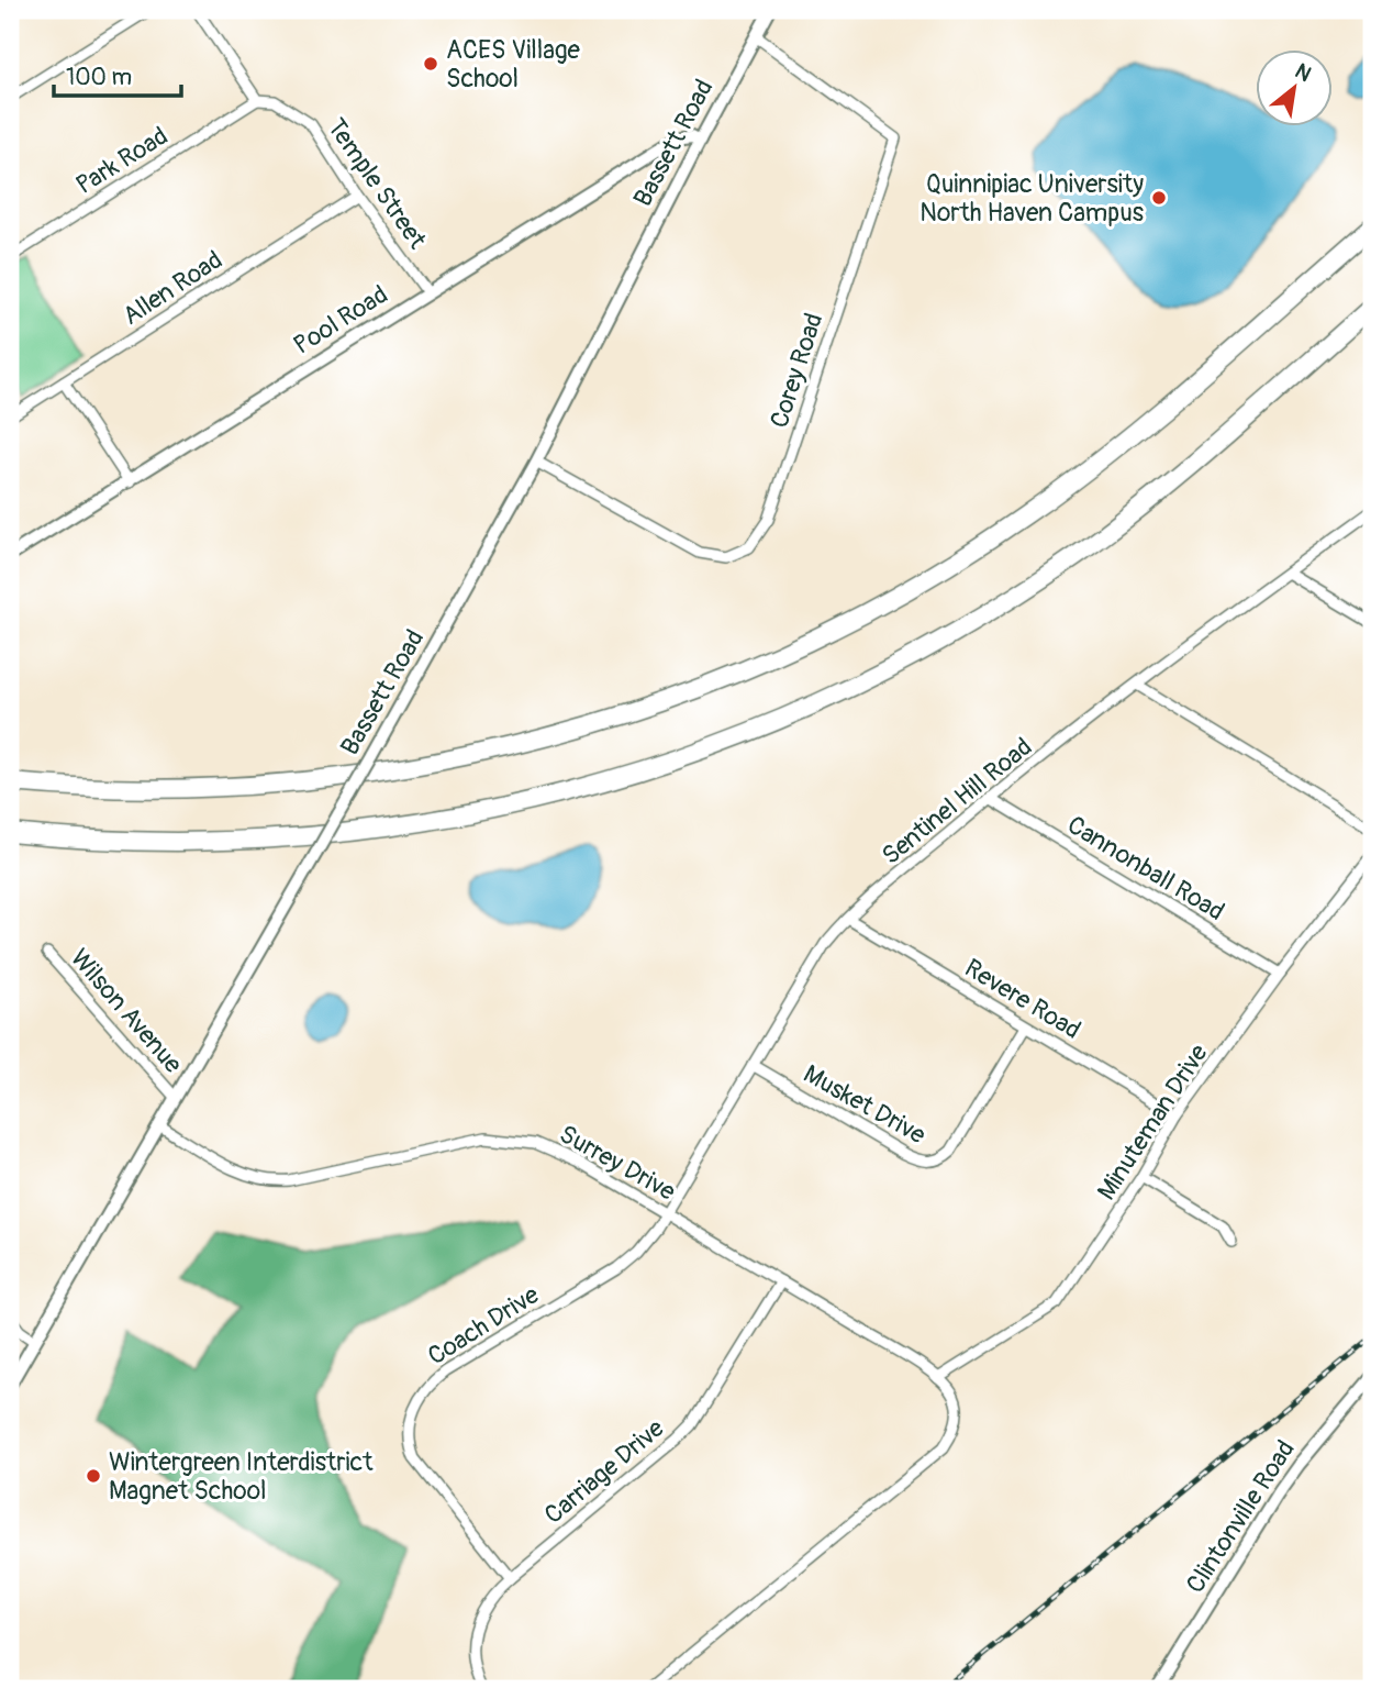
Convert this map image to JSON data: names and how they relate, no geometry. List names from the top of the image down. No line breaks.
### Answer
{"streets":{"street":["Bassett Road","Park Road","Temple Street","Allen Road","Pool Road","Corey Road","Sentinel Hill Road","Cannonball Road","Revere Road","Wilson Avenue","Musket Drive","Minuteman Drive","Surrey Drive","Coach Drive","Carriage Drive","Clintonville Road"]},"crossings":[["Bassett Road","Pool Road"],["Bassett Road","Corey Road"],["Bassett Road","Wilson Avenue"],["Bassett Road","Surrey Drive"],["Park Road","Temple Street"],["Temple Street","Allen Road"],["Temple Street","Pool Road"],["Sentinel Hill Road","Cannonball Road"],["Sentinel Hill Road","Revere Road"],["Sentinel Hill Road","Musket Drive"],["Sentinel Hill Road","Surrey Drive"],["Sentinel Hill Road","Coach Drive"],["Cannonball Road","Minuteman Drive"],["Revere Road","Musket Drive"],["Revere Road","Minuteman Drive"],["Minuteman Drive","Surrey Drive"],["Surrey Drive","Coach Drive"],["Surrey Drive","Carriage Drive"],["Coach Drive","Carriage Drive"]],"places":["ACES Village School","Quinnipiac University North Haven Campus","Wintergreen Interdistrict Magnet School"],"scale_bar":"100 m","north":"top right"}
